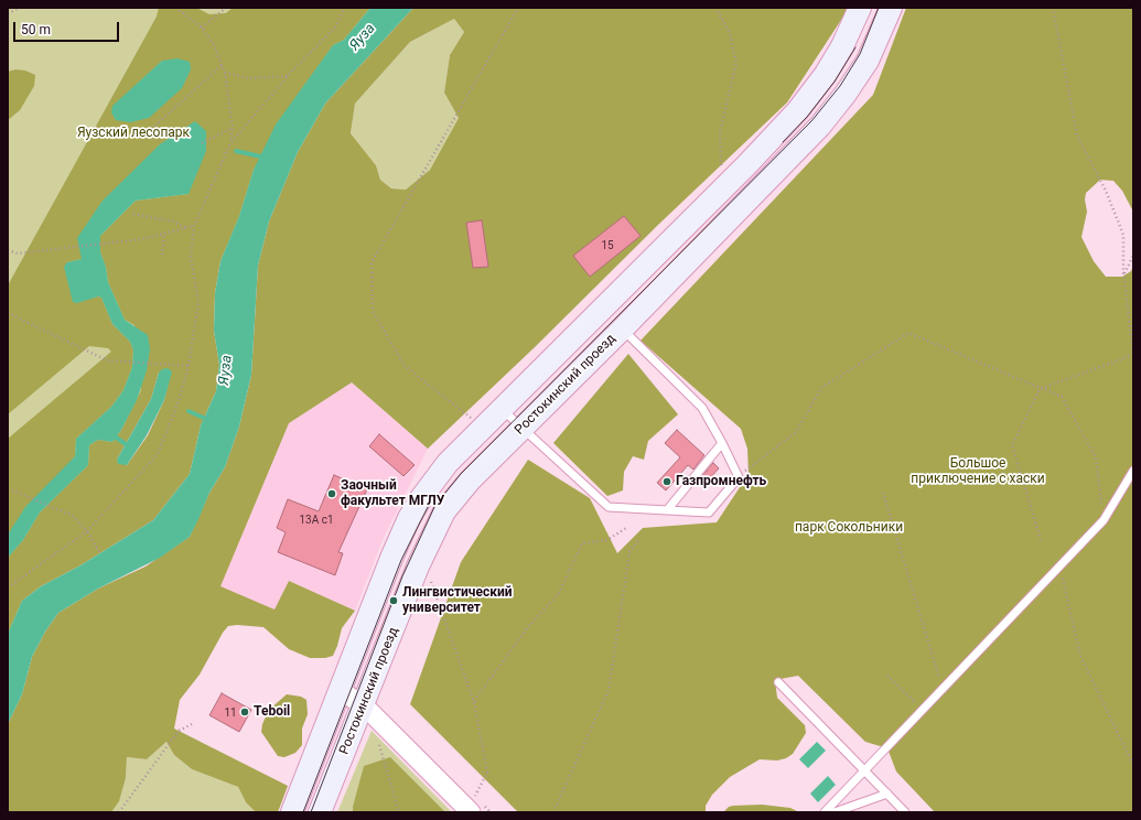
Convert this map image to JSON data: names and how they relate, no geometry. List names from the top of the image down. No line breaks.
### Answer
{"streets":{"main road":["Ростокинский проезд"]},"water":["Яуза"],"parks":["Яузский лесопарк","Большое приключение с хаски","парк Сокольники"],"places":["Газпромнефть","Заочный факультет МГЛУ","Лингвистический университет","Teboil"],"house_numbers":["15","13A c1","11"],"scale_bar":"50 m"}
